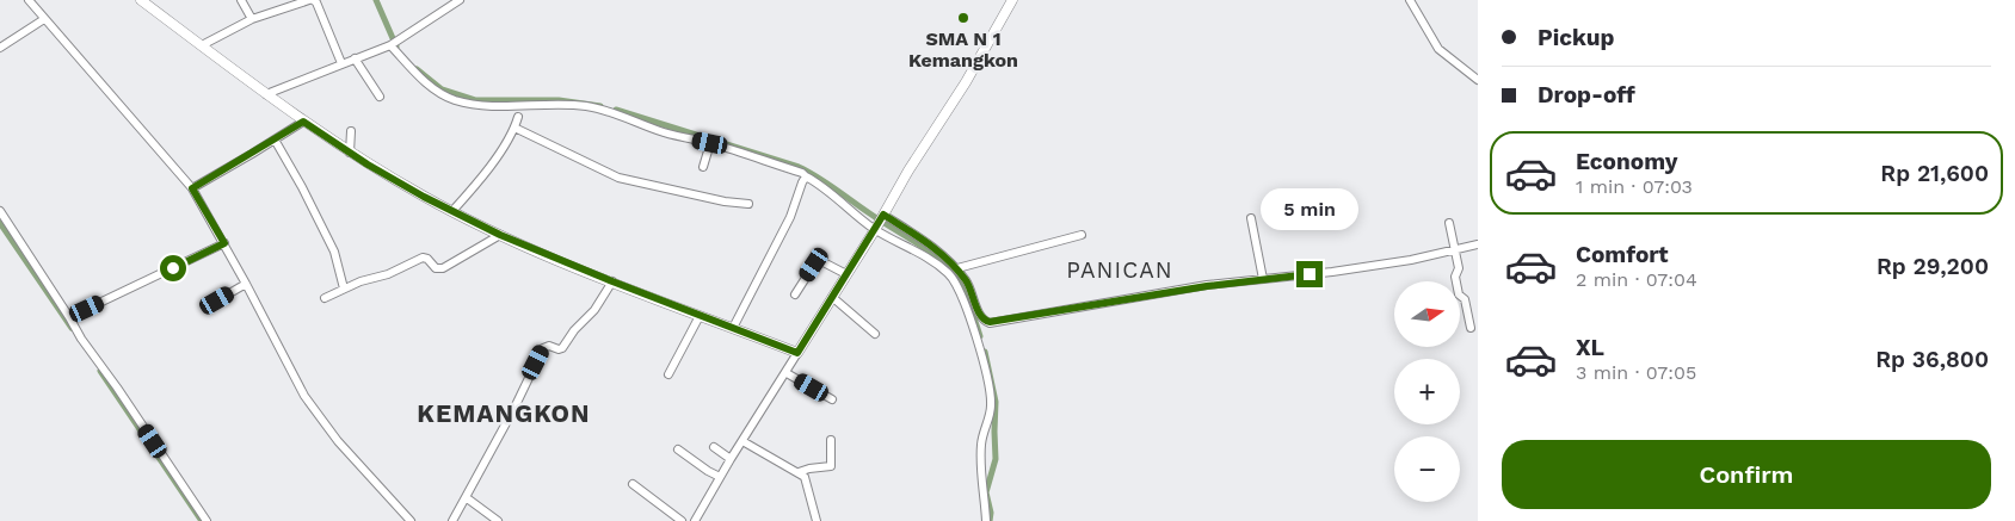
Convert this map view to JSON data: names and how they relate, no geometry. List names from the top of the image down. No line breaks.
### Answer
{"districts":["PANICAN","KEMANGKON"],"places":["SMA N 1 Kemangkon"],"north":"right","page":{"banner":["Pickup","Drop-off"],"list":[{"name":"Economy","note":"1 min · 07:03","value":"Rp 21,600"},{"name":"Comfort","note":"2 min · 07:04","value":"Rp 29,200"},{"name":"XL","note":"3 min · 07:05","value":"Rp 36,800"}],"bubble":"5 min","map_buttons":["+","−"],"buttons":"Confirm"}}
